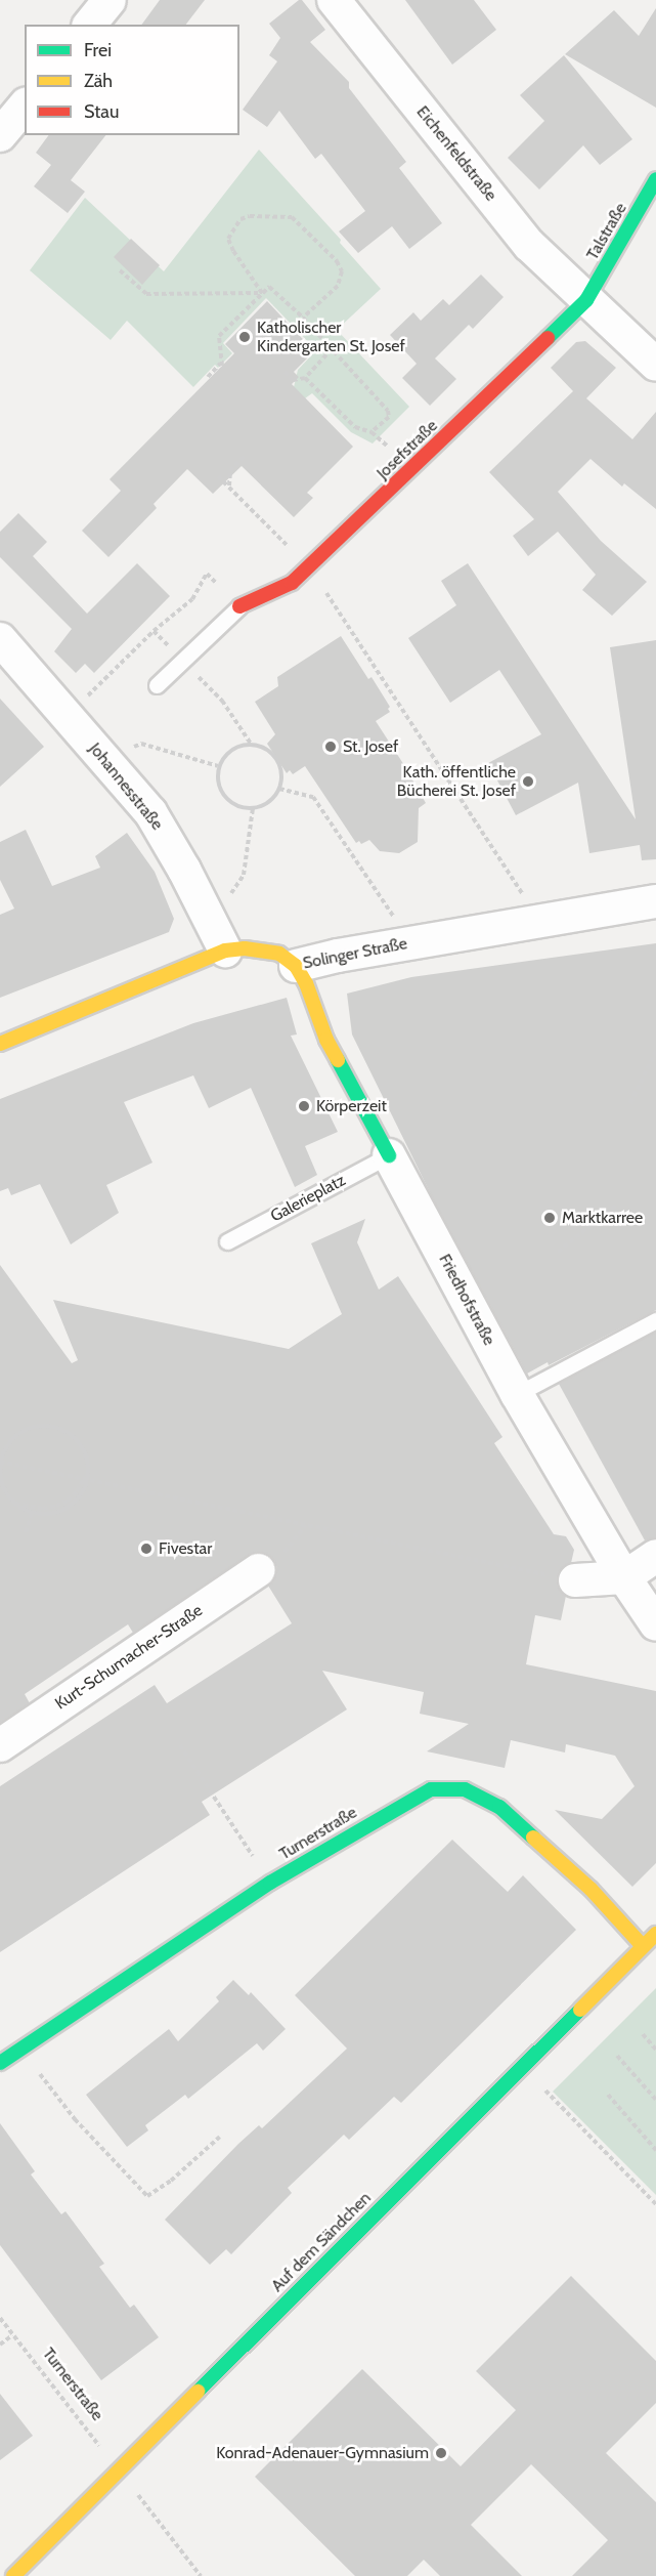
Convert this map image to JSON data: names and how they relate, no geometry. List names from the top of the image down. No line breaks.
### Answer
{"streets":{"street":["Eichenfeldstraße","Talstraße","Josefstraße","Johannesstraße","Solinger Straße","Friedhofstraße","Kurt-Schumacher-Straße","Turnerstraße","Auf dem Sändchen"],"lane":["Galerieplatz"]},"crossings":[["Eichenfeldstraße","Talstraße"],["Eichenfeldstraße","Josefstraße"],["Talstraße","Josefstraße"],["Johannesstraße","Solinger Straße"],["Solinger Straße","Friedhofstraße"],["Galerieplatz","Friedhofstraße"],["Turnerstraße","Auf dem Sändchen"]],"places":["Katholischer Kindergarten St. Josef","St. Josef","Kath. öffentliche Bücherei St. Josef","Körperzeit","Marktkarree","Fivestar","Konrad-Adenauer-Gymnasium"],"legend":["Frei","Zäh","Stau"]}
